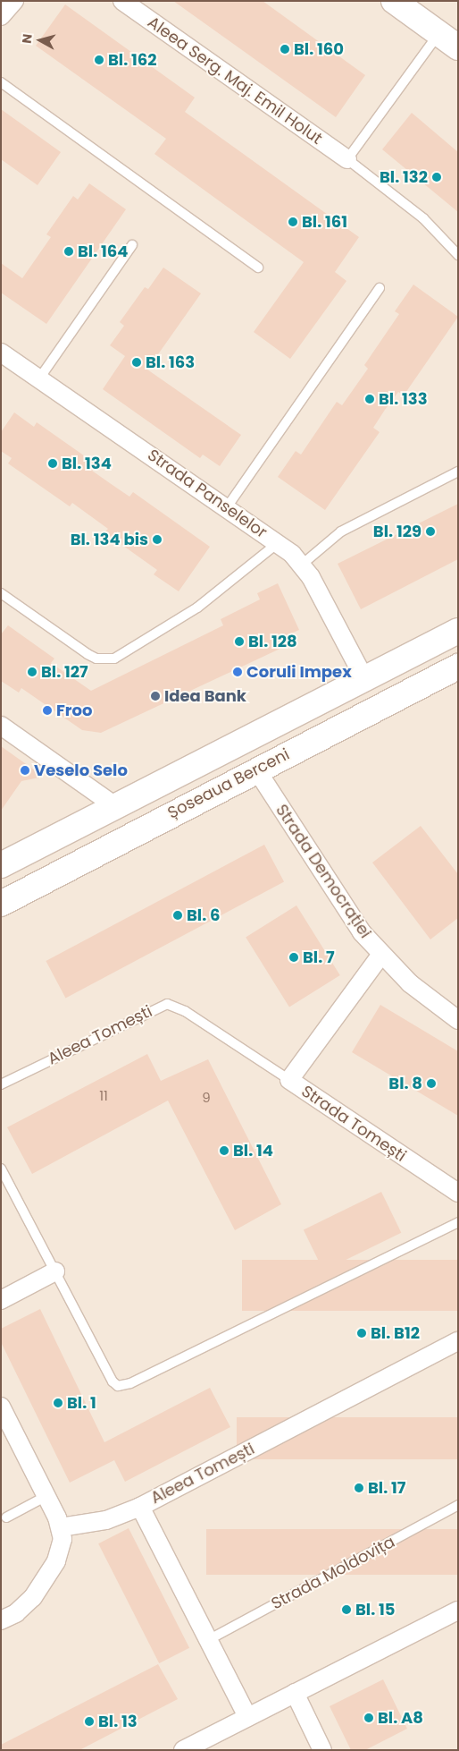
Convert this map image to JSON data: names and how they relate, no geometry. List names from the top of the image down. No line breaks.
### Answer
{"streets":{"main road":["Șoseaua Berceni"],"street":["Aleea Serg. Maj. Emil Holut","Strada Panselelor","Strada Democrației","Aleea Tomești","Strada Tomești"],"lane":["Strada Moldovița"]},"crossings":[["Strada Panselelor","Șoseaua Berceni"],["Șoseaua Berceni","Strada Democrației"],["Strada Democrației","Strada Tomești"],["Aleea Tomești","Strada Tomești"]],"places":["Bl. 160","Bl. 162","Bl. 132","Bl. 161","Bl. 164","Bl. 163","Bl. 133","Bl. 134","Bl. 129","Bl. 134 bis","Bl. 128","Bl. 127","Coruli Impex","Idea Bank","Froo","Veselo Selo","Bl. 6","Bl. 7","Bl. 8","Bl. 14","Bl. B12","Bl. 1","Bl. 17","Bl. 15","Bl. A8","Bl. 13"],"house_numbers":["11","9"],"north":"left"}
